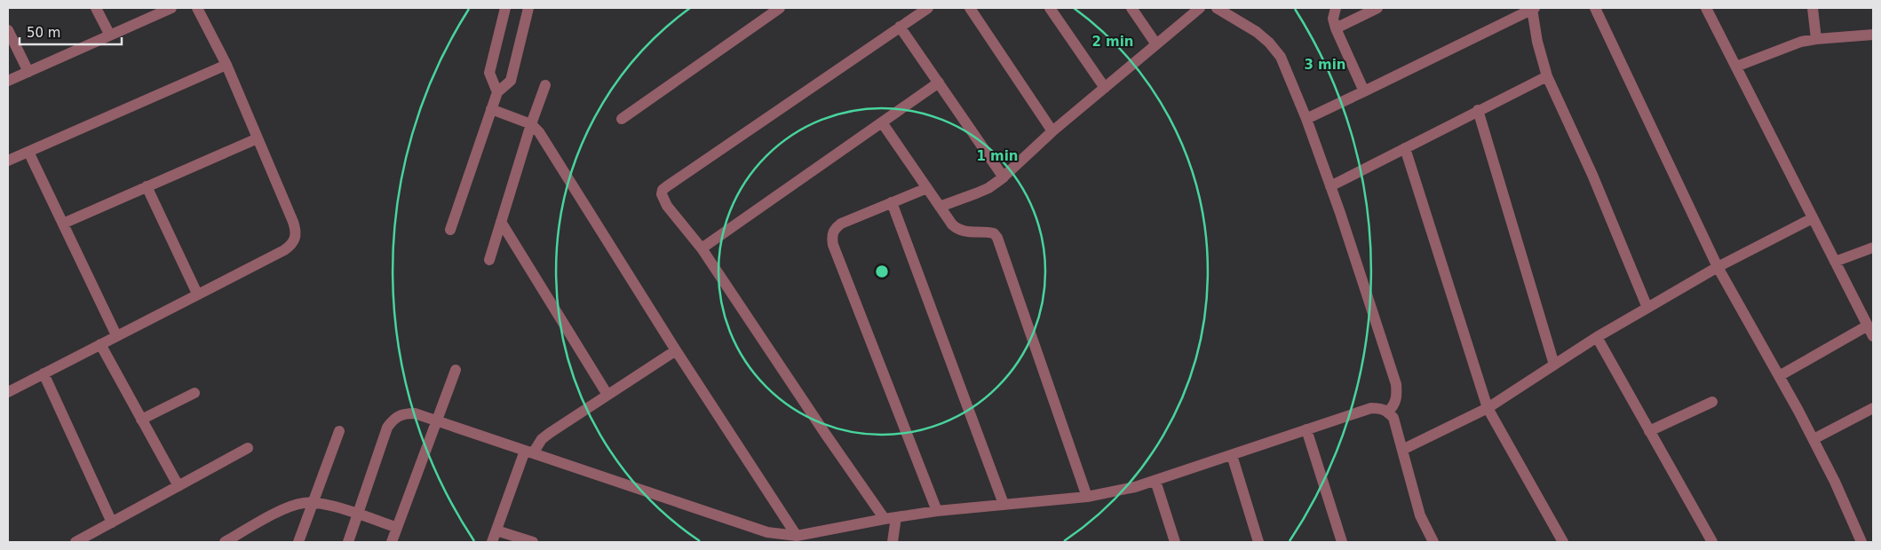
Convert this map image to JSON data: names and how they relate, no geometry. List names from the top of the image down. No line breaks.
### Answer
{"scale_bar":"50 m","rings":["2 min","3 min","1 min"]}
